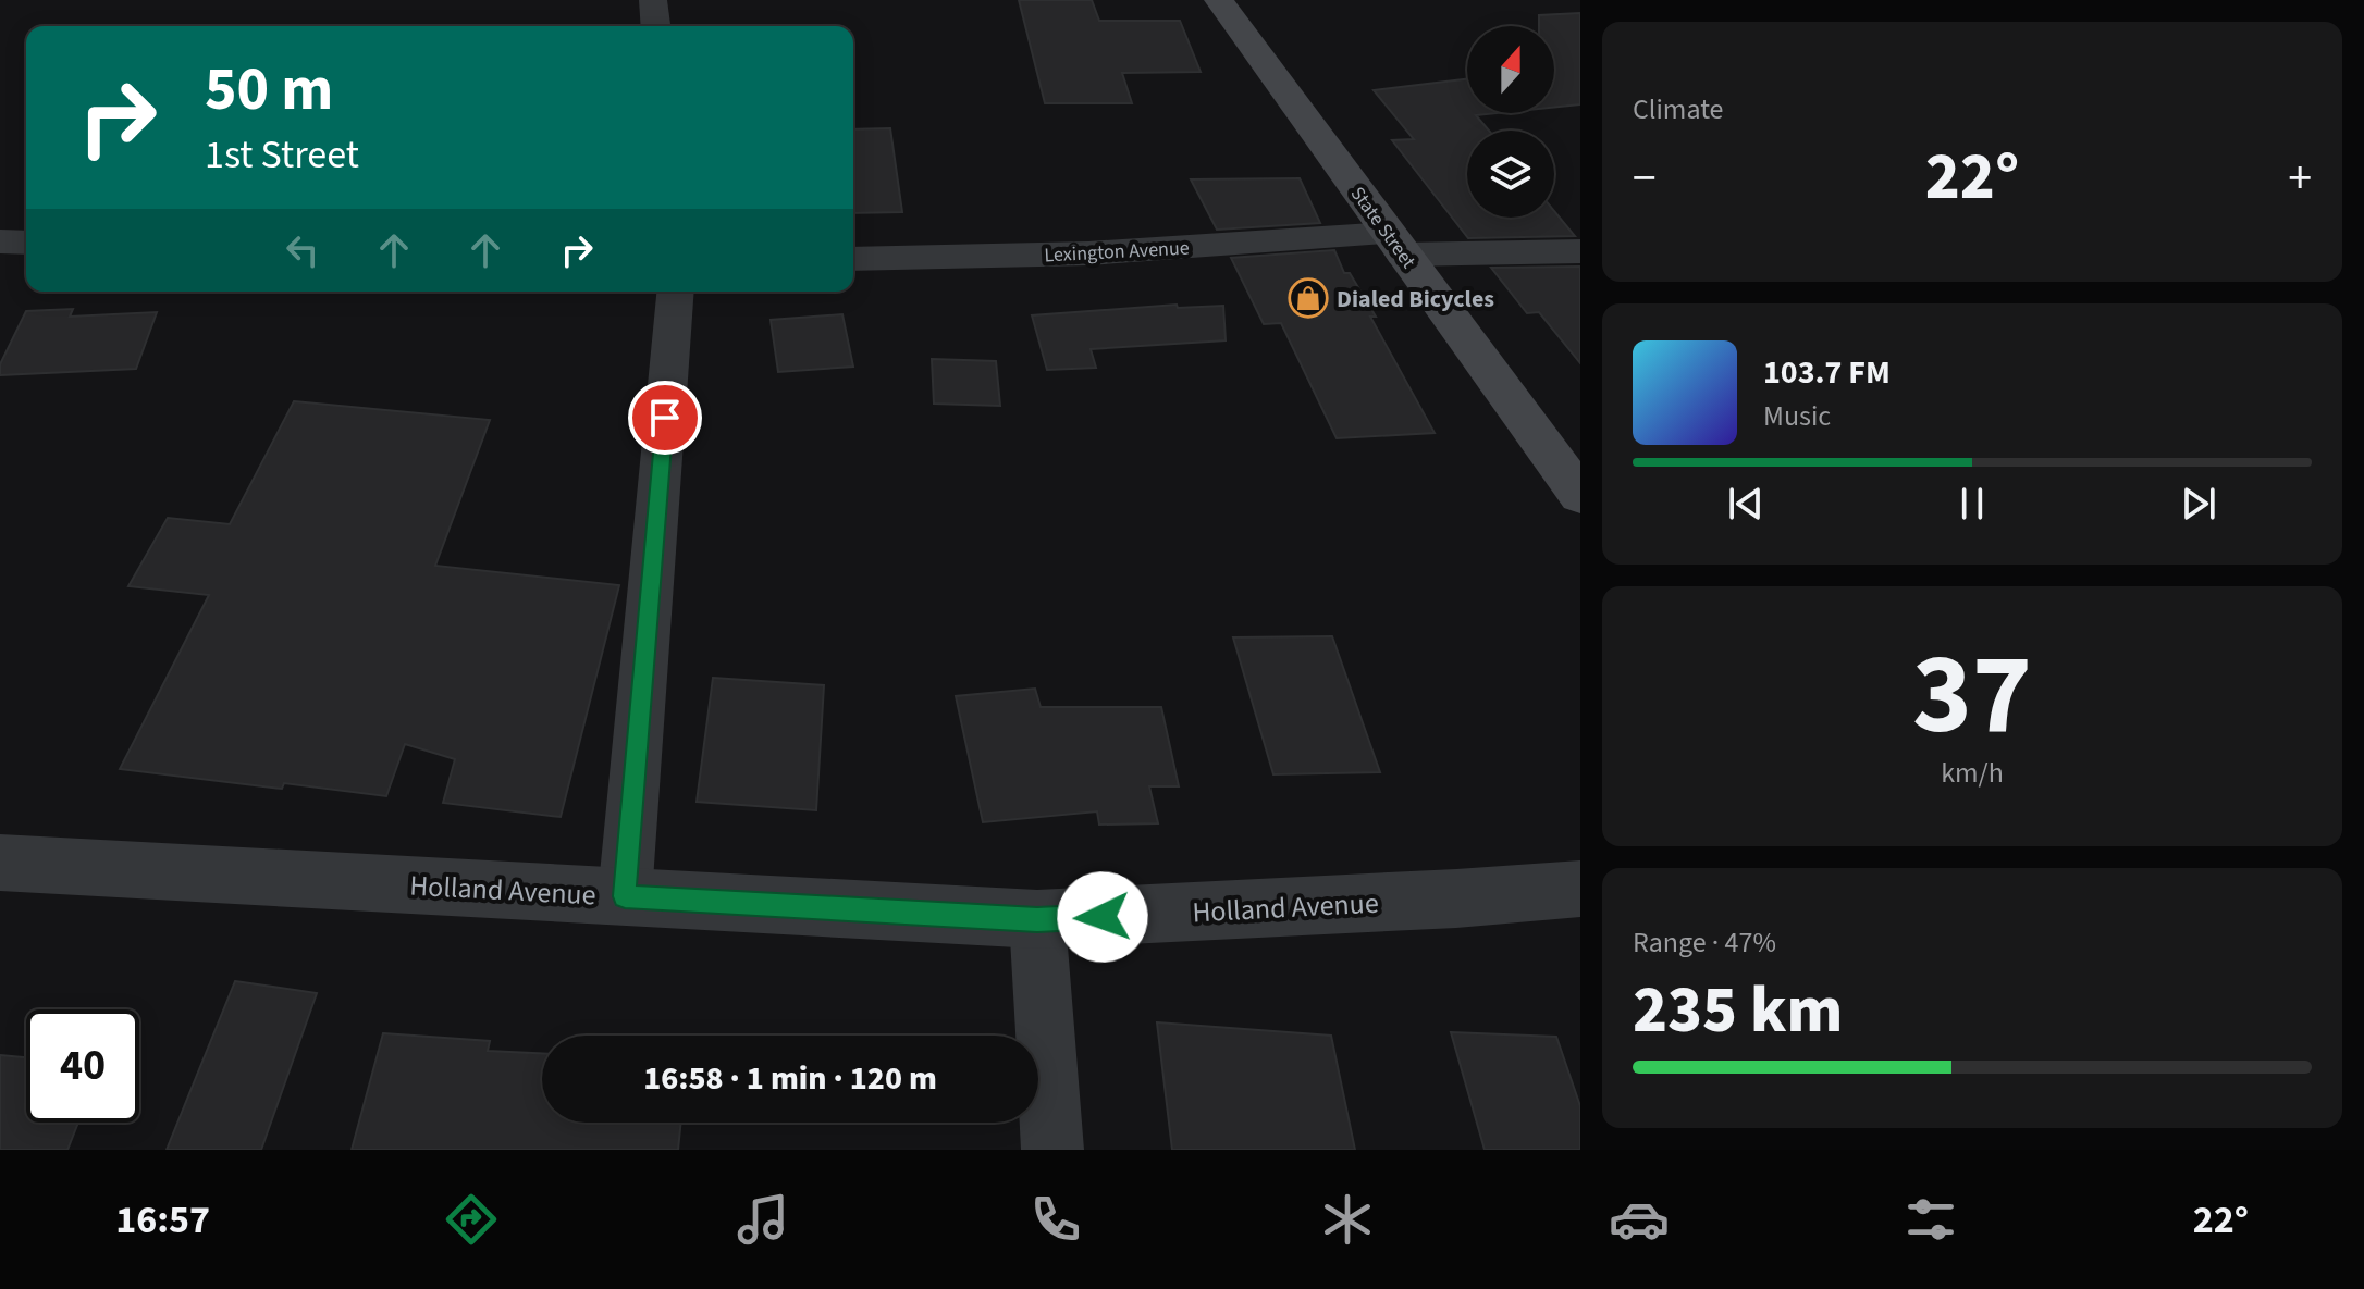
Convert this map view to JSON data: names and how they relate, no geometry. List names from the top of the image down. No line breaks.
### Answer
{"streets":{"main road":["State Street"],"street":["Lexington Avenue","Holland Avenue"]},"crossings":[["State Street","Lexington Avenue"]],"places":{"shop":["Dialed Bicycles"]},"north":"top","page":{"tile":["Climate",["37","km/h"],["Range · 47%","235 km"]],"turn":["50 m","1st Street"],"heat":["−","22°","+"],"song":["103.7 FM","Music"],"limit":"40","trip":"16:58 · 1 min · 120 m","tabs":["16:57","22°"]}}
